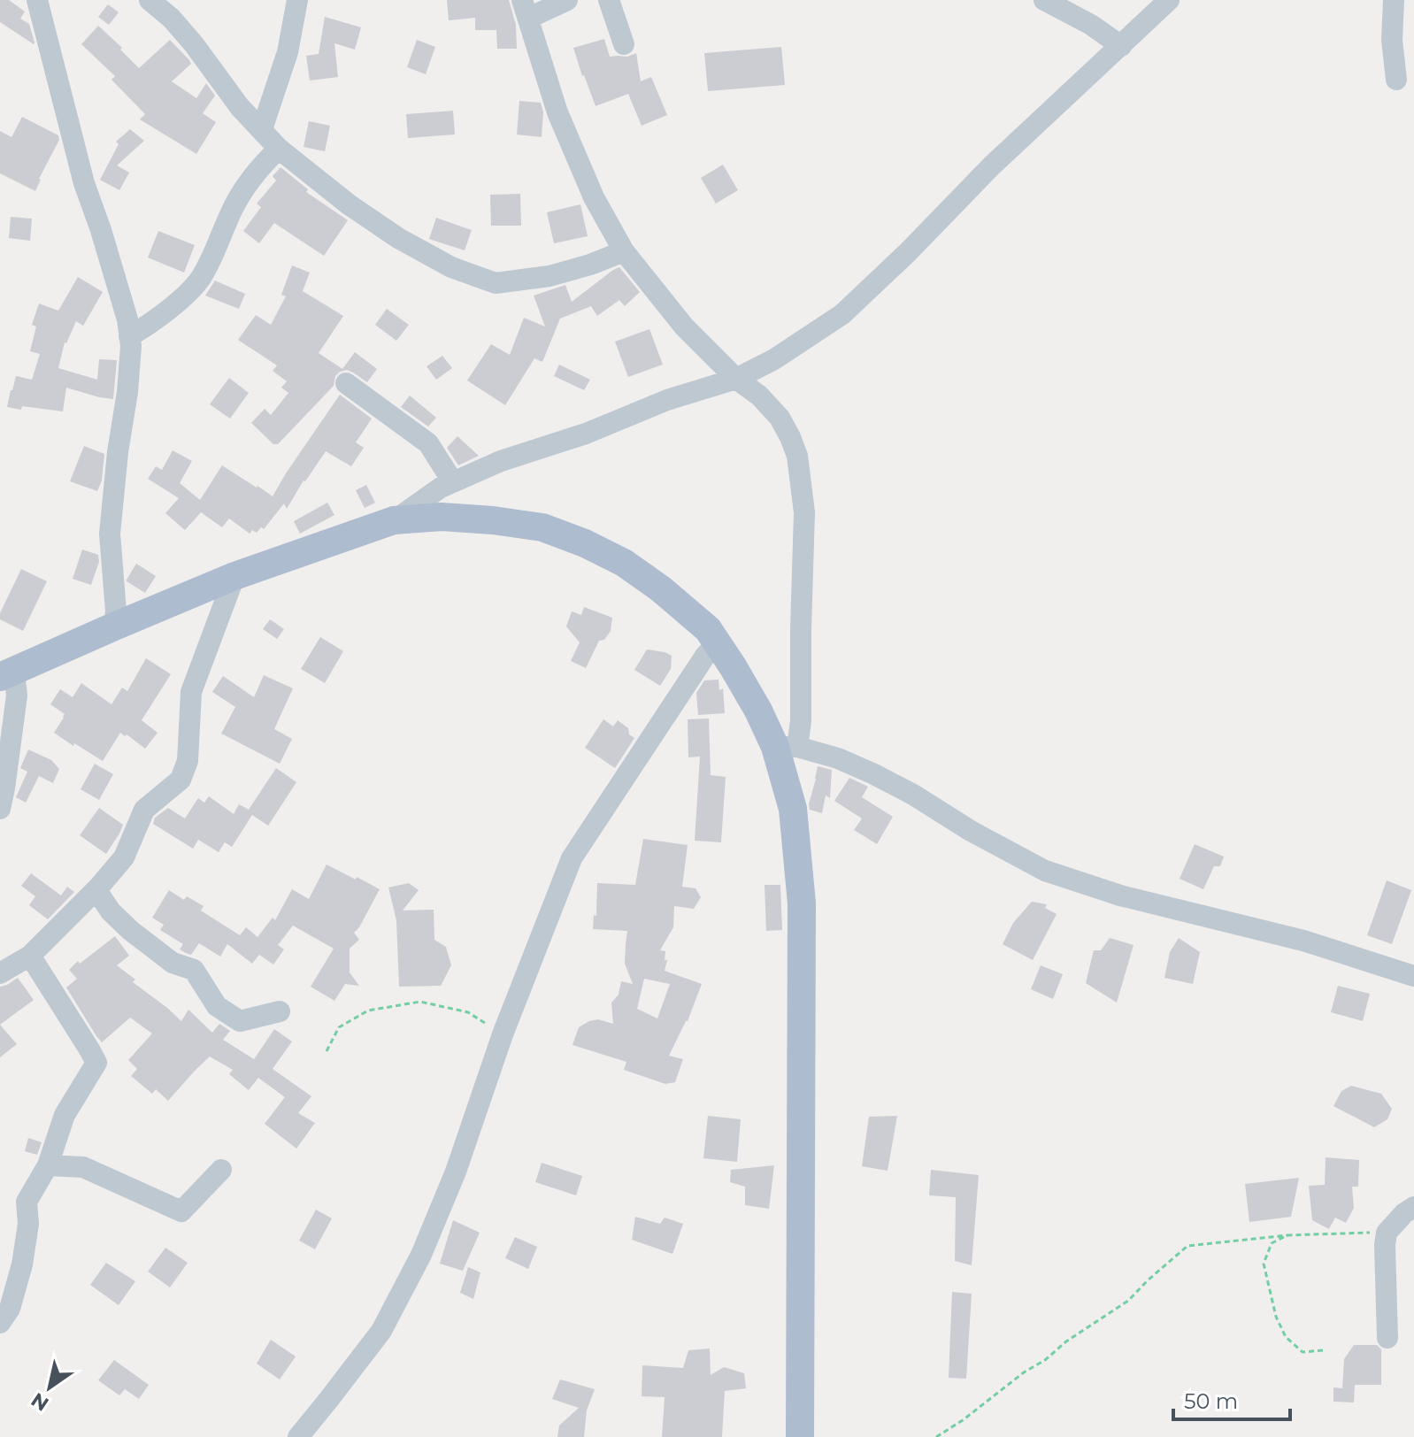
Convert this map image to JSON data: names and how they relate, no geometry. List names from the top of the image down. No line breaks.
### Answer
{"scale_bar":"50 m","north":"bottom left"}
